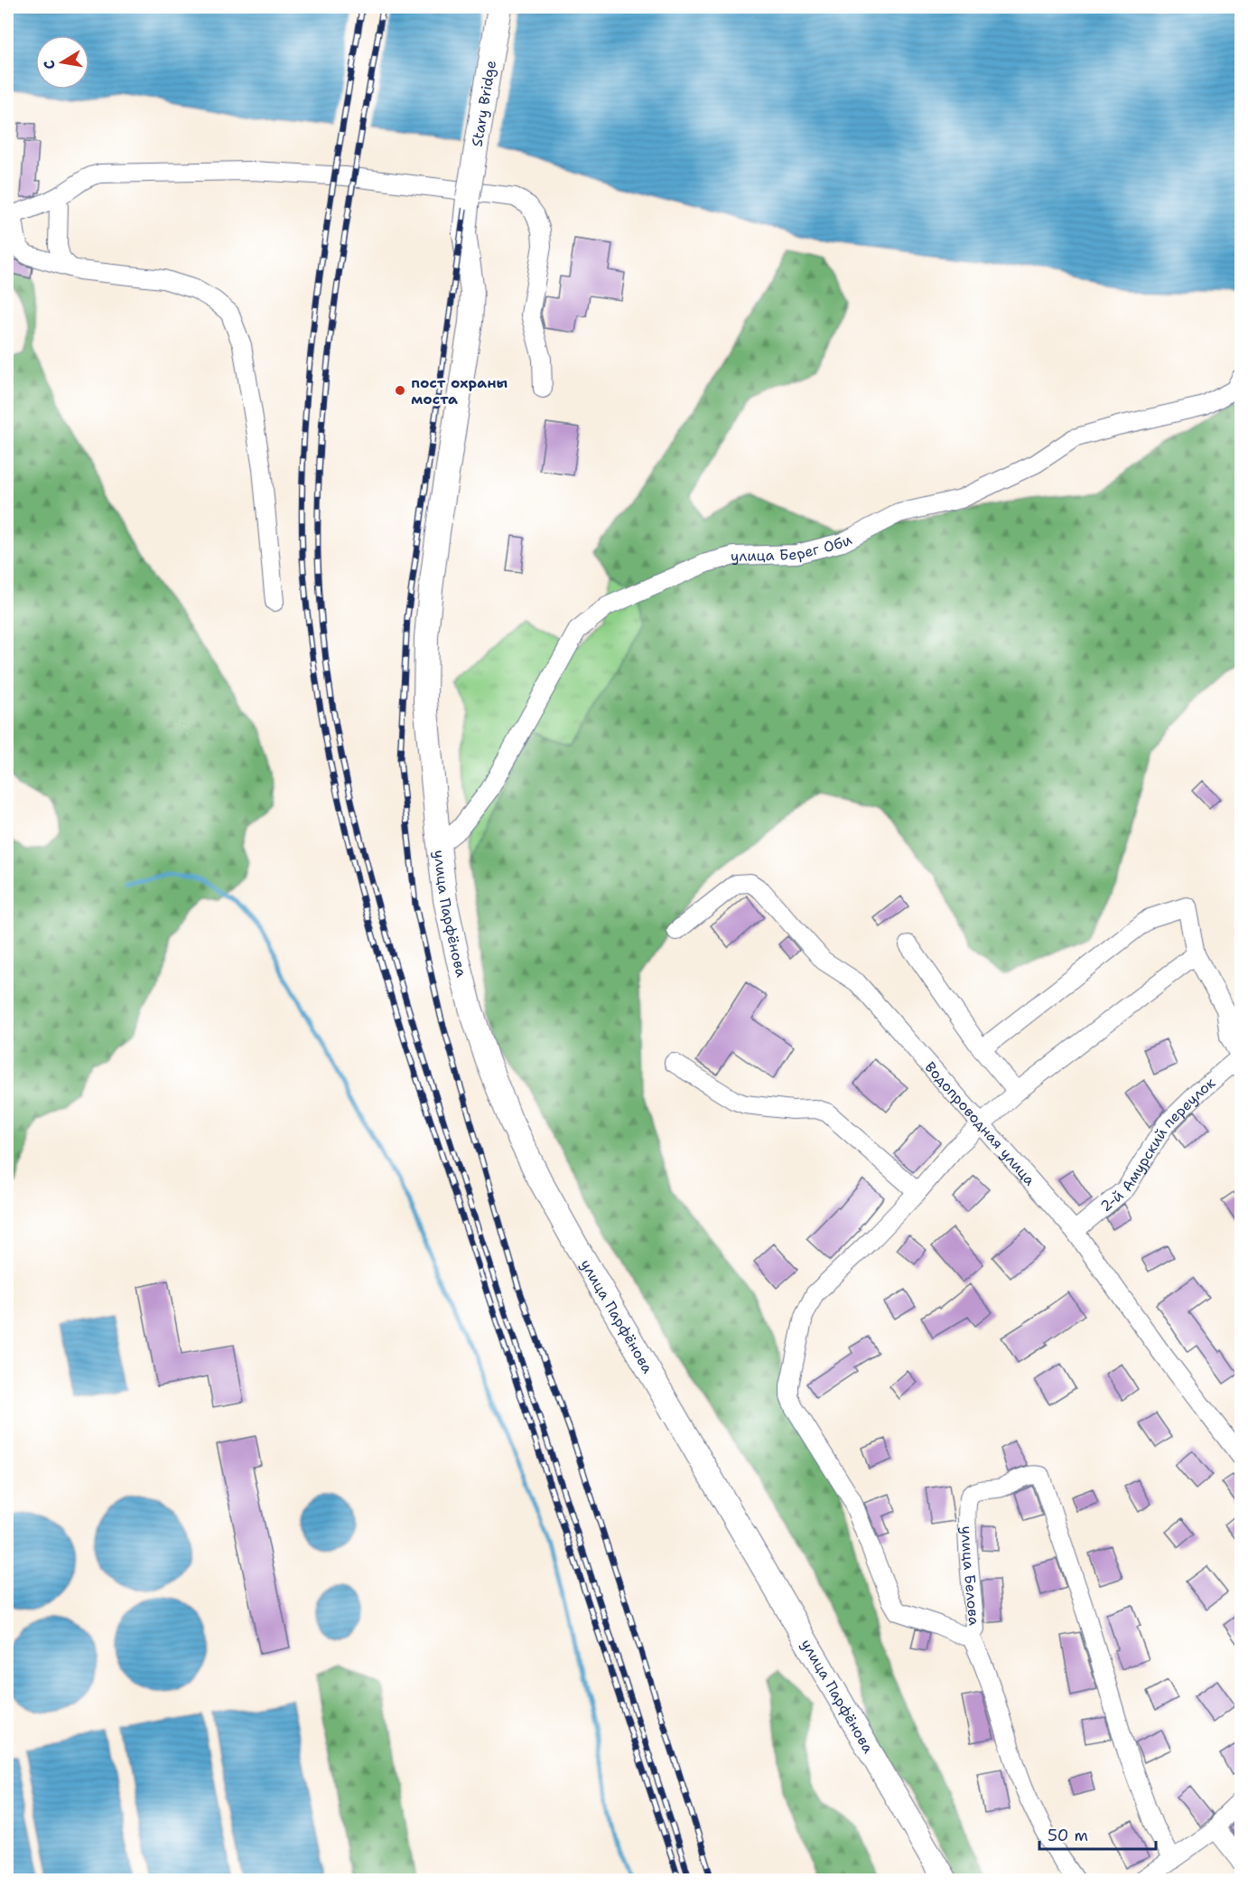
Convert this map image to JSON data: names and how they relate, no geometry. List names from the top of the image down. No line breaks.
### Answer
{"streets":{"main road":["Stary Bridge","улица Парфёнова"],"street":["улица Берег Оби","Водопроводная улица","2-й Амурский переулок","улица Белова"]},"crossings":[["Stary Bridge","улица Парфёнова"],["улица Берег Оби","улица Парфёнова"],["Водопроводная улица","2-й Амурский переулок"],["Водопроводная улица","улица Белова"]],"places":["пост охраны моста"],"scale_bar":"50 m","north":"left"}
